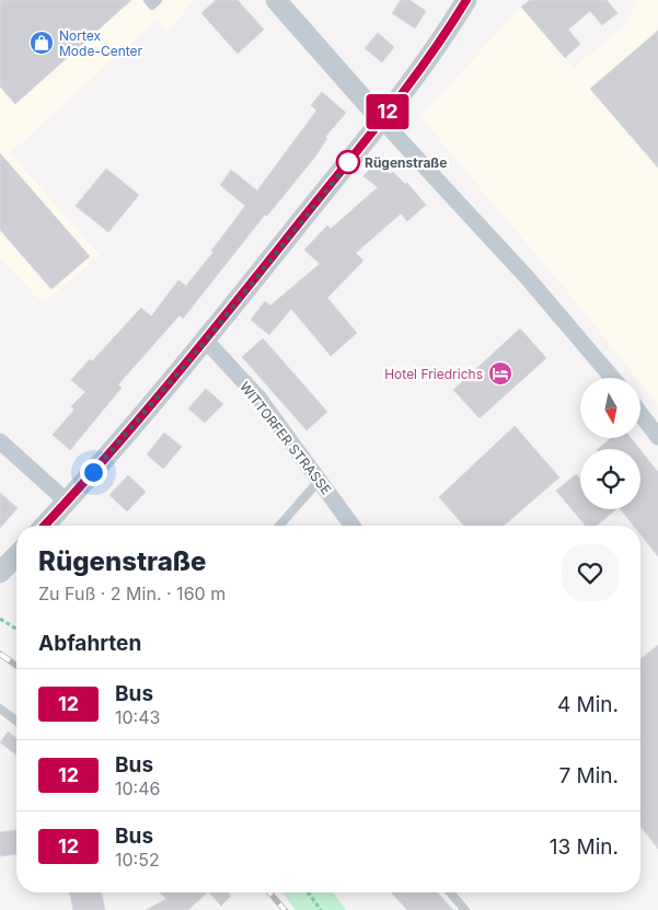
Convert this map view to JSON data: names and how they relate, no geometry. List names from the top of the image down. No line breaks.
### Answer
{"streets":{"street":["WITTORFER STRASSE"]},"places":{"shop":["Nortex Mode-Center"],"other":["Rügenstraße"],"hotel":["Hotel Friedrichs"]},"lines":["bus line 12"],"north":"bottom","page":{"on_map":"12","heading":[["Rügenstraße","Zu Fuß · 2 Min. · 160 m"],"Abfahrten"],"list":[{"mark":"12","name":"Bus","note":"10:43","value":"4 Min."},{"mark":"12","name":"Bus","note":"10:46","value":"7 Min."},{"mark":"12","name":"Bus","note":"10:52","value":"13 Min."}]}}
